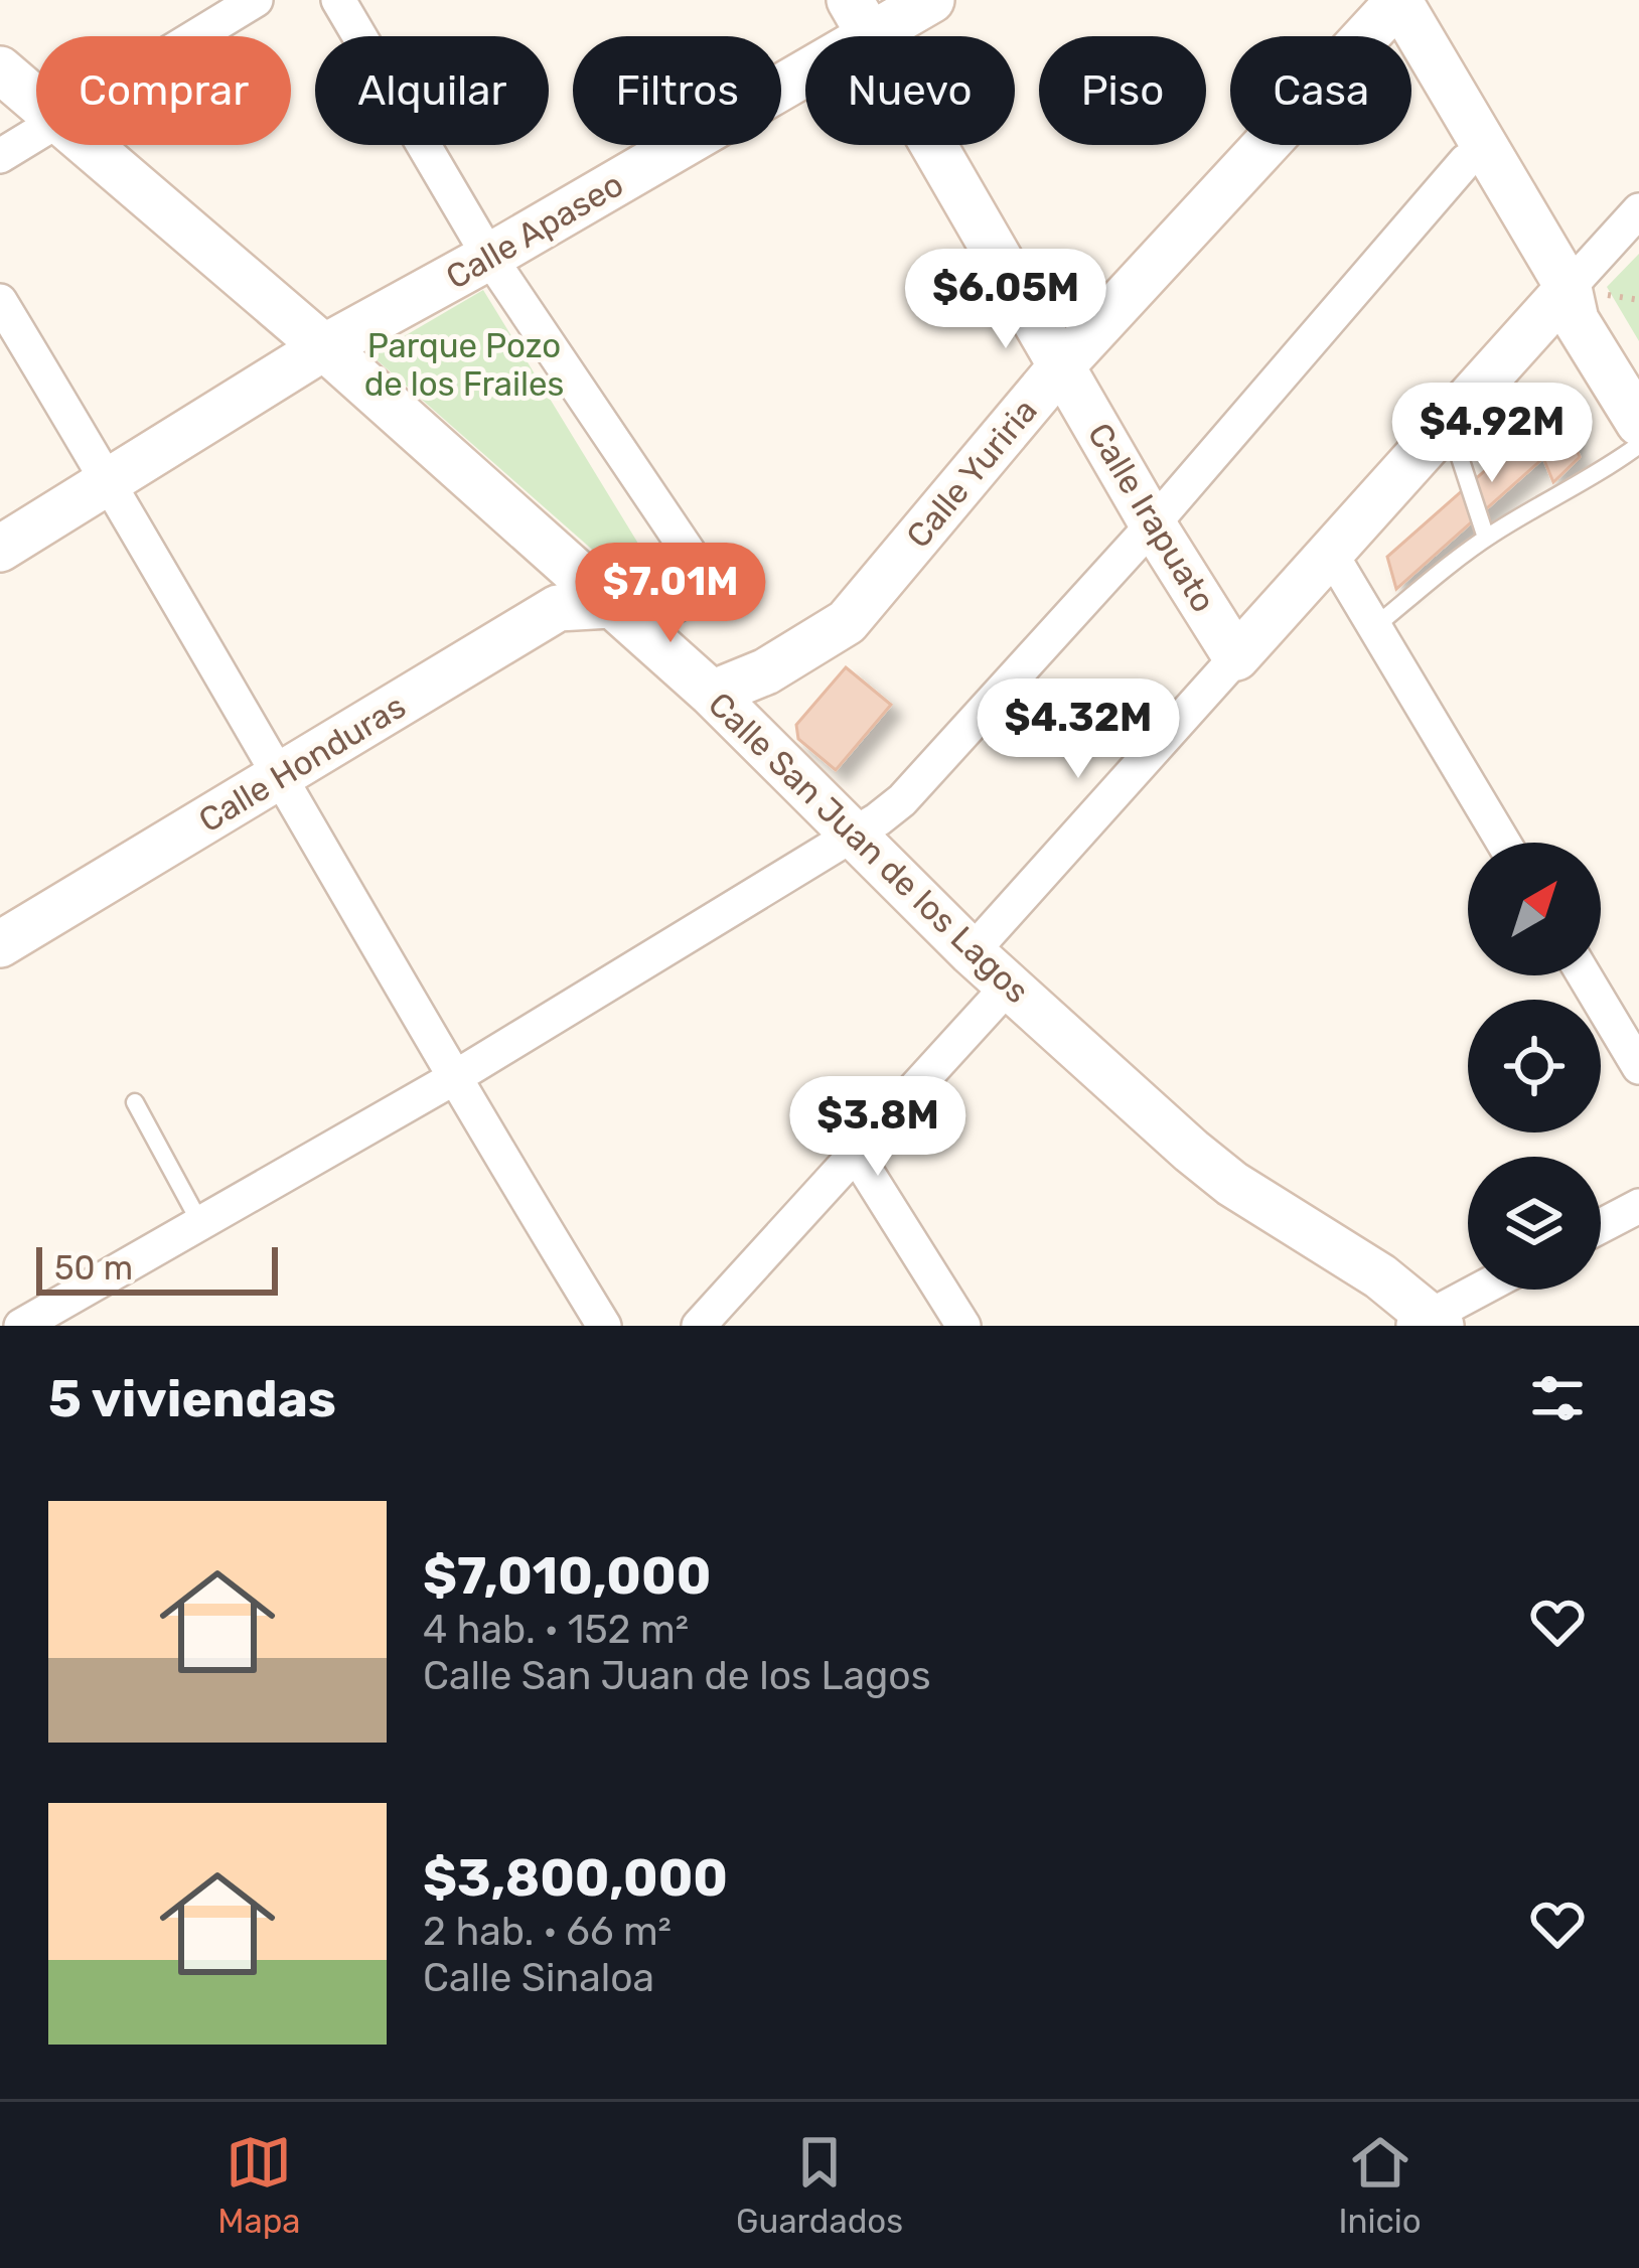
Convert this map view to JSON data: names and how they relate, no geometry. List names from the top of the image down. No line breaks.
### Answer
{"streets":{"street":["Calle Apaseo","Calle Yuriria","Calle Irapuato","Calle Honduras","Calle San Juan de los Lagos"]},"crossings":[["Calle Apaseo","Calle Irapuato"],["Calle Apaseo","Calle San Juan de los Lagos"],["Calle Yuriria","Calle Irapuato"],["Calle Yuriria","Calle San Juan de los Lagos"],["Calle Honduras","Calle San Juan de los Lagos"]],"parks":["Parque Pozo de los Frailes"],"scale_bar":"50 m","north":"top right","page":{"chip":["Comprar","Alquilar","Filtros","Nuevo","Piso","Casa"],"price":["$6.05M","$4.92M","$7.01M","$4.32M","$3.8M"],"scale":"50 m","heading":"5 viviendas","list":[{"name":"$7,010,000","note":"4 hab. · 152 m² · Calle San Juan de los Lagos"},{"name":"$3,800,000","note":"2 hab. · 66 m² · Calle Sinaloa"}],"tabs":["Mapa","Guardados","Inicio"]}}
